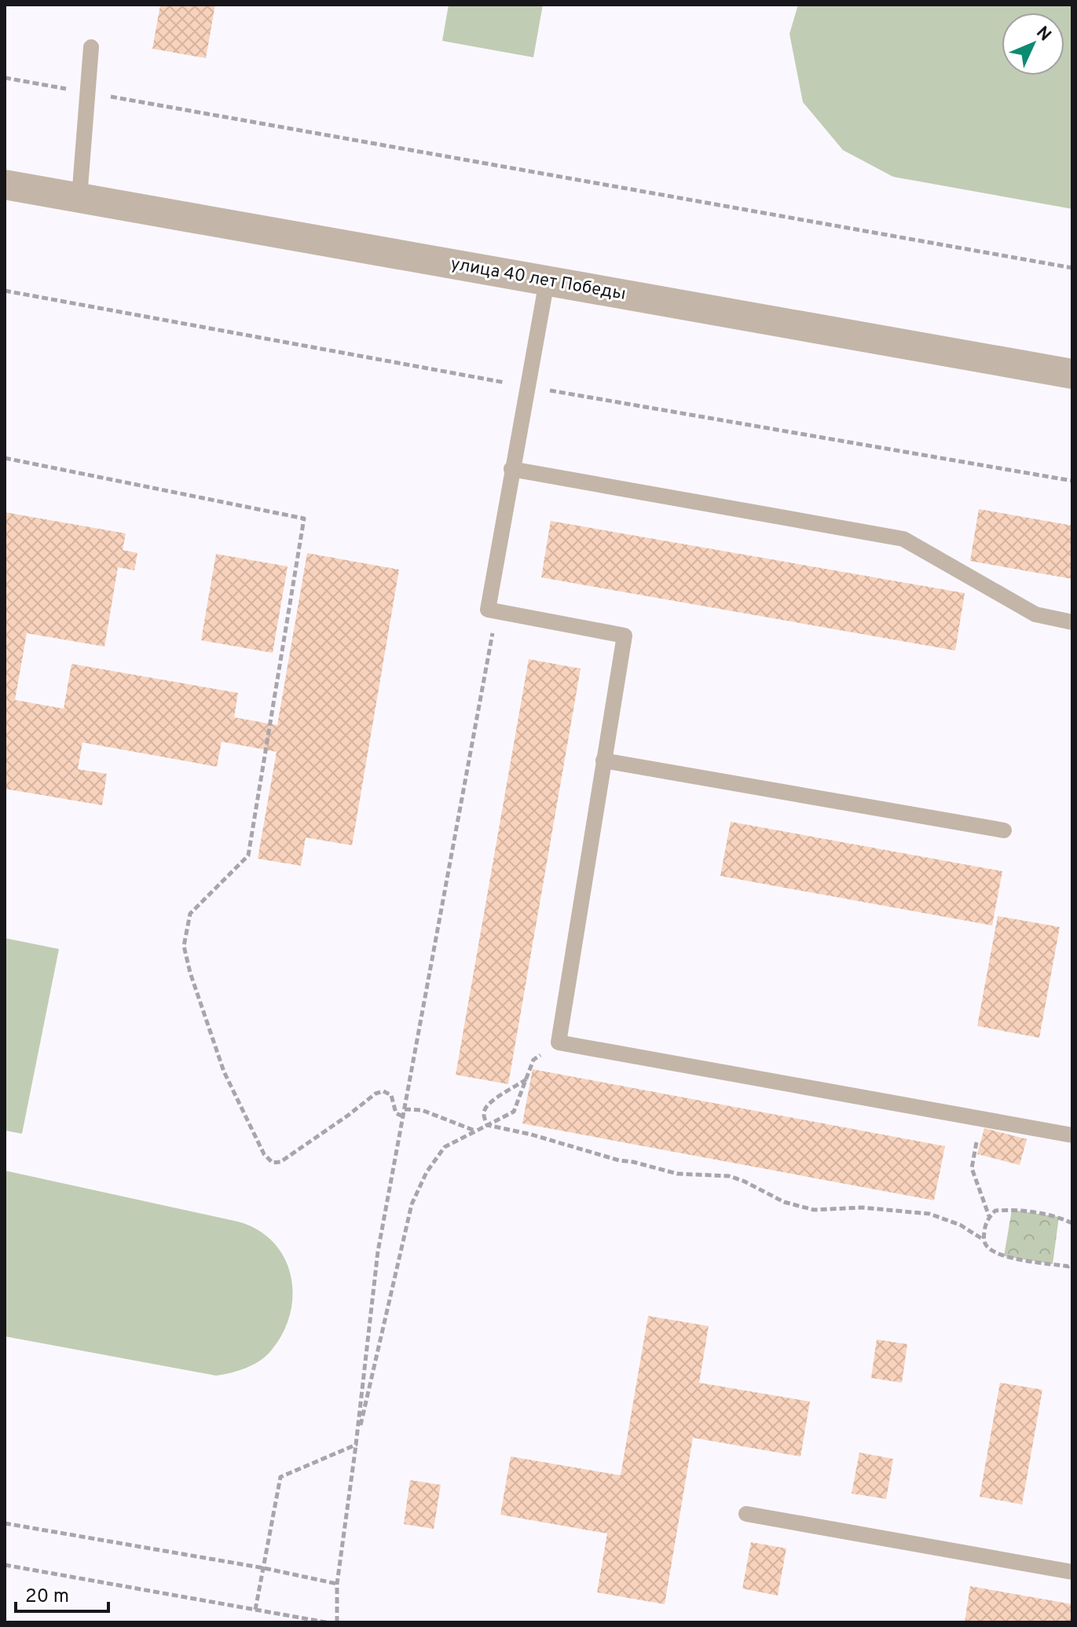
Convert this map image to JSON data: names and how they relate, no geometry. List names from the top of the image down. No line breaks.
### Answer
{"streets":{"street":["улица 40 лет Победы"]},"scale_bar":"20 m","north":"top right"}
